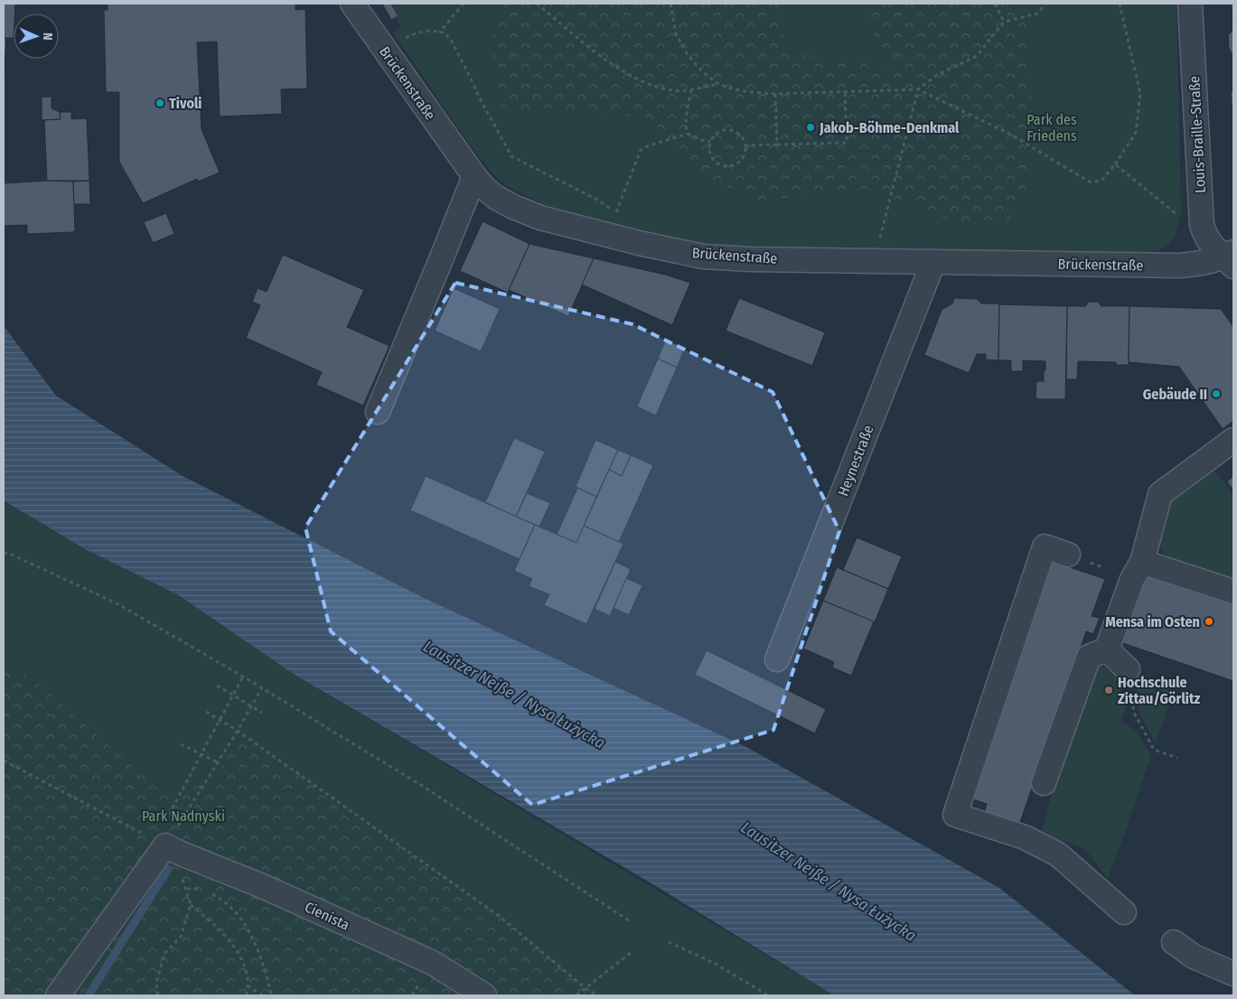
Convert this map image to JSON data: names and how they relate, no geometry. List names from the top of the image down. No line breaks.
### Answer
{"streets":{"street":["Brückenstraße","Louis-Braille-Straße","Heynestraße","Cienista"]},"crossings":[["Brückenstraße","Heynestraße"]],"water":["Lausitzer Neiße / Nysa Łużycka"],"parks":["Park des Friedens","Park Nadnyski"],"places":["Tivoli","Jakob-Böhme-Denkmal","Gebäude II","Mensa im Osten","Hochschule Zittau/Görlitz"],"north":"right"}
